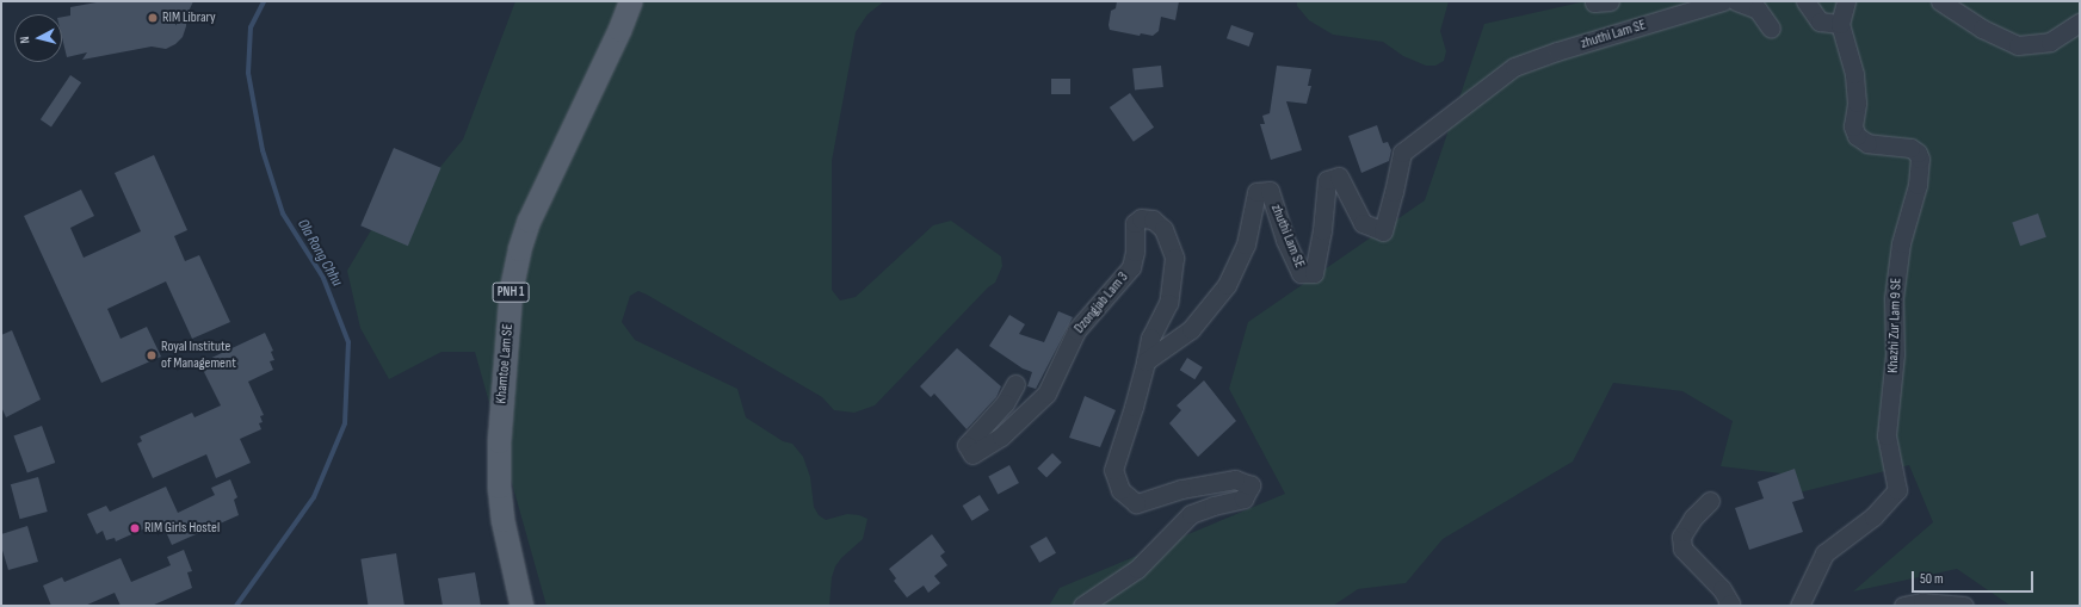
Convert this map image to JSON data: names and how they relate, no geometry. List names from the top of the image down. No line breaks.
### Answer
{"streets":{"main road":["PNH 1","Khamtoe Lam SE"],"street":["zhuthi Lam SE","Dzongjab Lam 3","Khazhi Zur Lam 9 SE"]},"crossings":[["zhuthi Lam SE","Dzongjab Lam 3"]],"water":["Ola Rong Chhu"],"places":["RIM Library","Royal Institute of Management","RIM Girls Hostel"],"scale_bar":"50 m","north":"left"}
